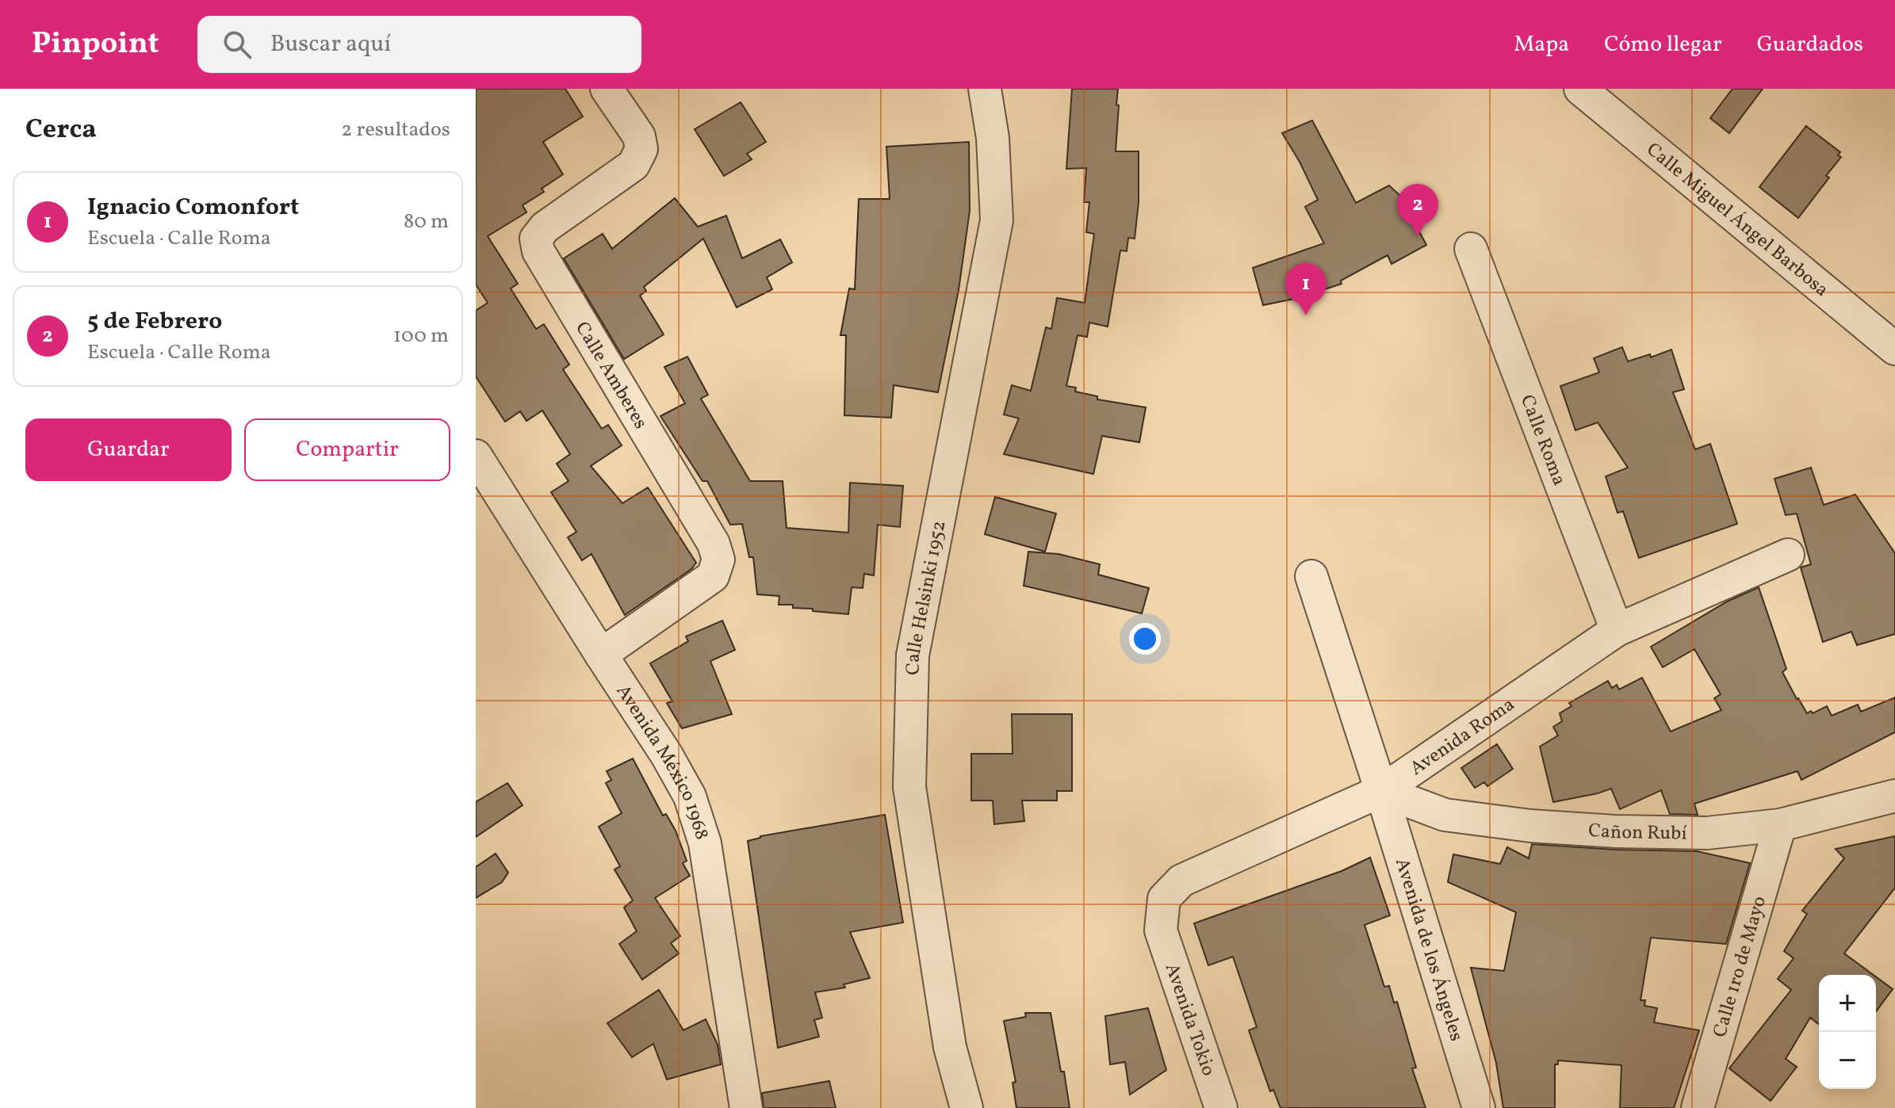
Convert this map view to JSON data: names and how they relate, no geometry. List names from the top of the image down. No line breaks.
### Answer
{"streets":{"street":["Calle Miguel Ángel Barbosa","Calle Amberes","Calle Roma","Calle Helsinki 1952","Avenida Roma","Avenida México 1968","Cañon Rubí","Avenida de los Ángeles","Calle 1ro de Mayo","Avenida Tokio"]},"crossings":[["Calle Amberes","Avenida México 1968"],["Calle Roma","Avenida Roma"],["Avenida Roma","Cañon Rubí"],["Avenida Roma","Avenida de los Ángeles"],["Avenida Roma","Avenida Tokio"],["Cañon Rubí","Avenida de los Ángeles"],["Cañon Rubí","Calle 1ro de Mayo"]],"page":{"header":"Pinpoint","search":"Buscar aquí","nav":["Mapa","Cómo llegar","Guardados"],"heading":["Cerca","2 resultados"],"list":[{"mark":"1","name":"Ignacio Comonfort","note":"Escuela · Calle Roma","value":"80 m"},{"mark":"2","name":"5 de Febrero","note":"Escuela · Calle Roma","value":"100 m"}],"pins":["2","1"],"buttons":["Guardar","Compartir"],"map_buttons":["+","−"]}}
